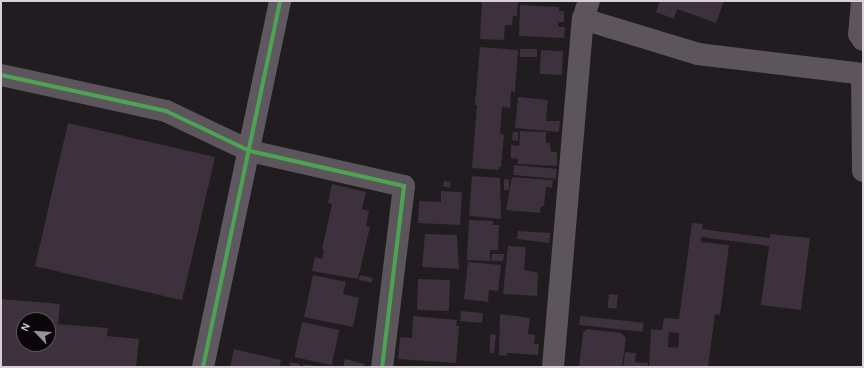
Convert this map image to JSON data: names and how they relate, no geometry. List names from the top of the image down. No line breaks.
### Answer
{"north":"top left"}
